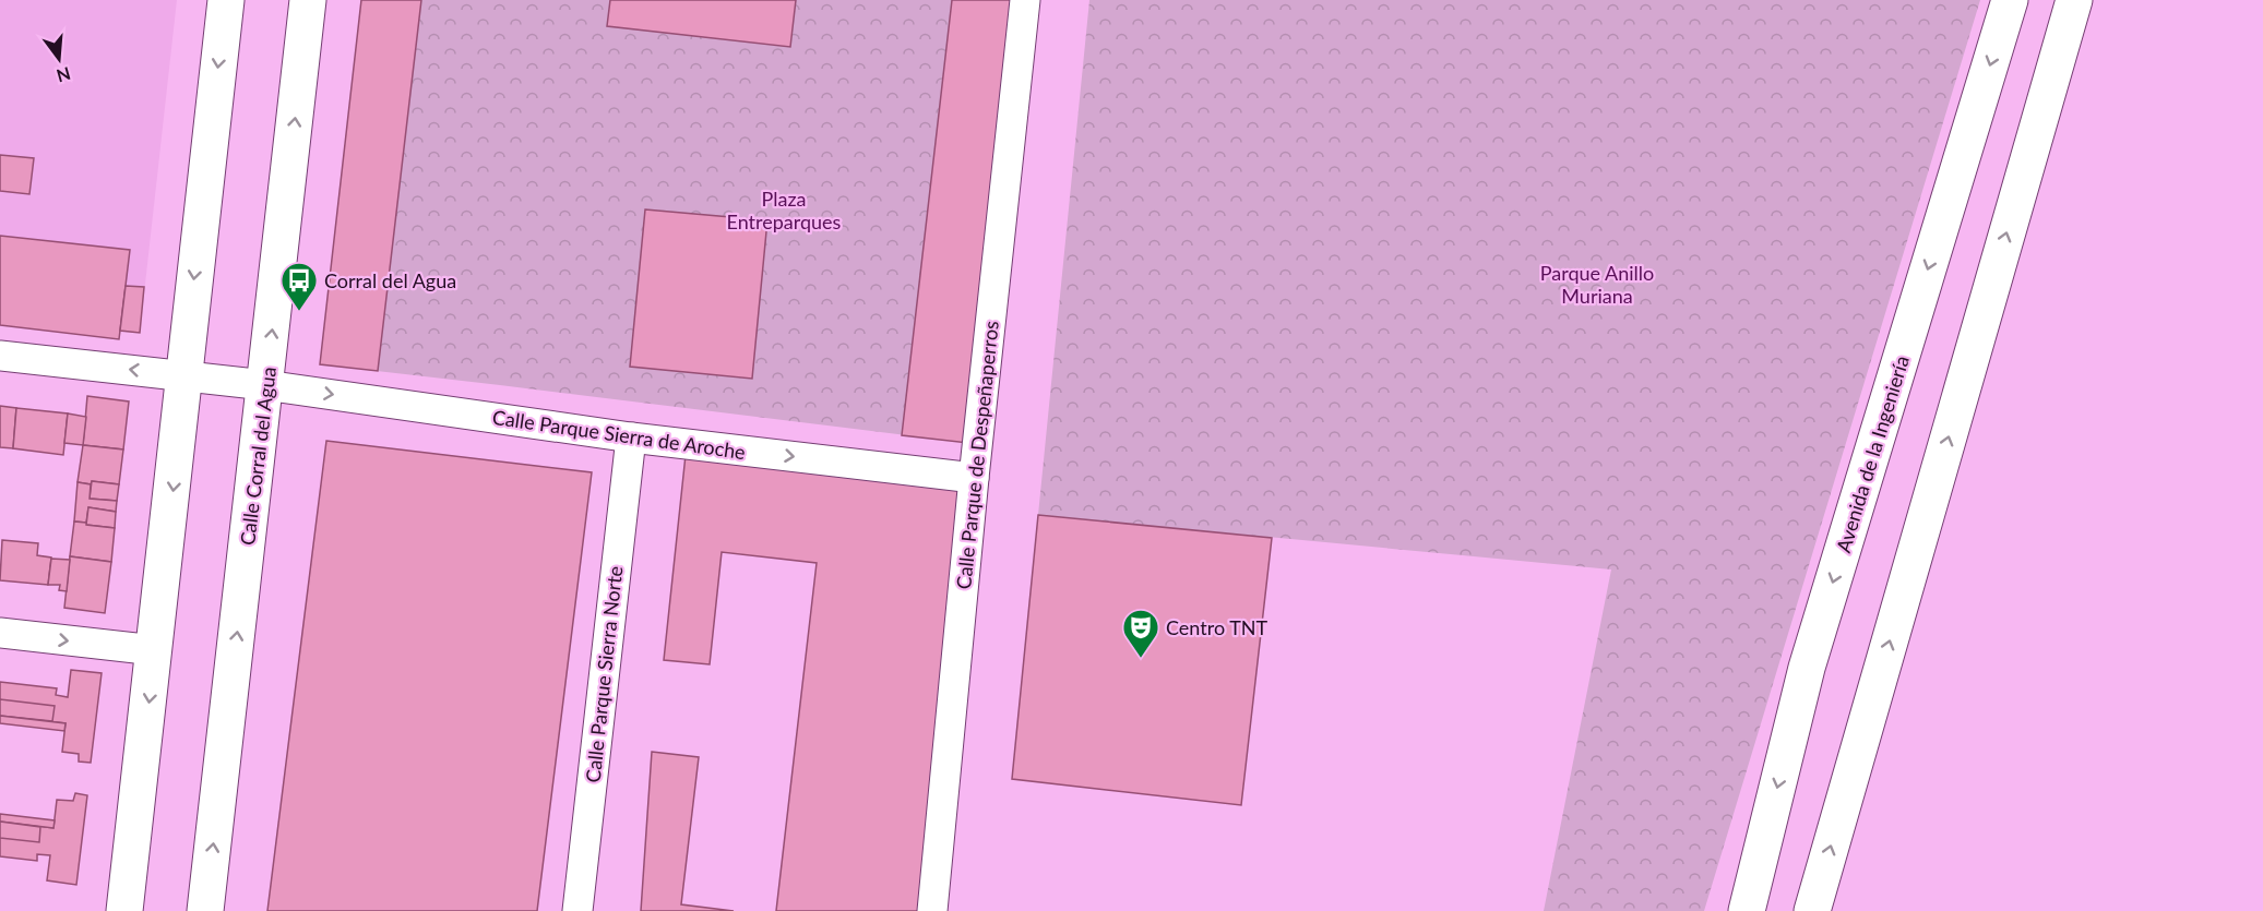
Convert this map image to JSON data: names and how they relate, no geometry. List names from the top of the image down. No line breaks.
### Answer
{"streets":{"street":["Calle Parque Sierra de Aroche","Avenida de la Ingeniería","Calle Parque de Despeñaperros","Calle Corral del Agua","Calle Parque Sierra Norte"]},"crossings":[["Calle Parque Sierra de Aroche","Calle Parque de Despeñaperros"],["Calle Parque Sierra de Aroche","Calle Corral del Agua"],["Calle Parque Sierra de Aroche","Calle Parque Sierra Norte"]],"parks":["Plaza Entreparques","Parque Anillo Muriana"],"places":{"bus stop":["Corral del Agua"],"theatre":["Centro TNT"]},"north":"bottom"}
